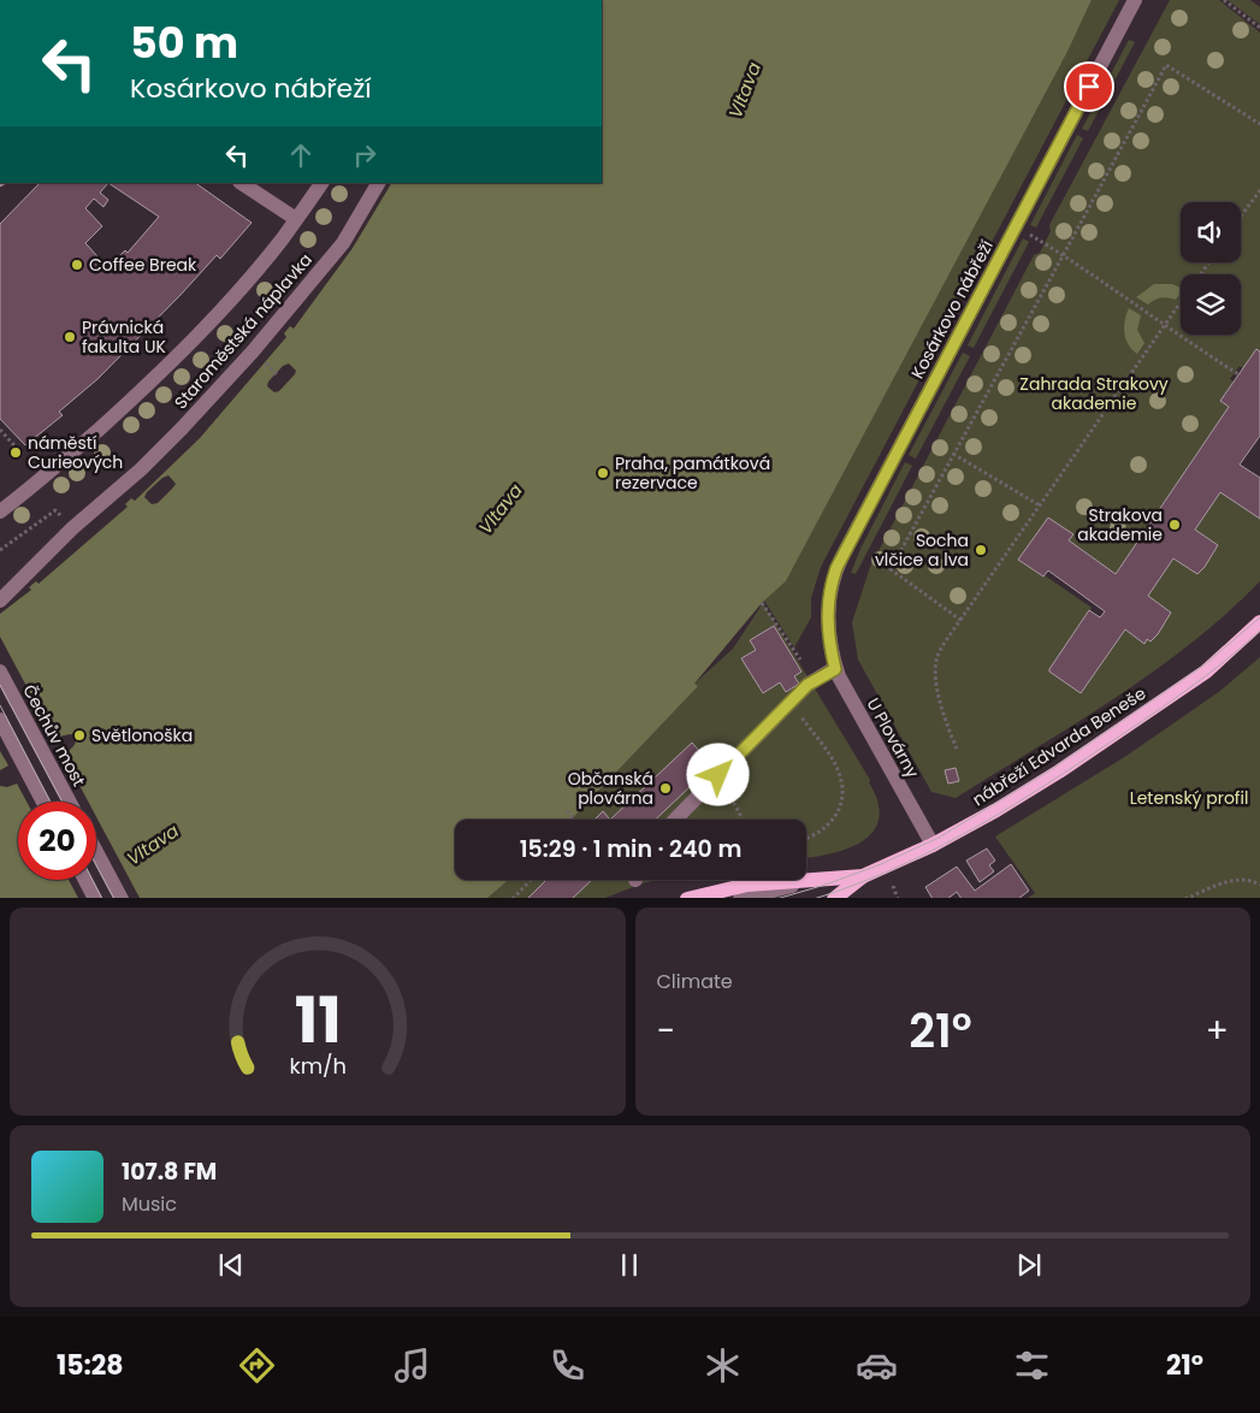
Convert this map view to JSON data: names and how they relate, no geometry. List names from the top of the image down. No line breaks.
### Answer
{"streets":{"main road":["nábřeží Edvarda Beneše"],"street":["Kosárkovo nábřeží","Staroměstská náplavka","Čechův most","U Plovárny"]},"crossings":[["Kosárkovo nábřeží","U Plovárny"],["U Plovárny","nábřeží Edvarda Beneše"]],"water":["Vltava"],"parks":["Zahrada Strakovy akademie","Letenský profil"],"places":["Coffee Break","Právnická fakulta UK","náměstí Curieových","Praha, památková rezervace","Strakova akademie","Socha vlčice a lva","Světlonoška","Občanská plovárna"],"page":{"turn":["50 m","Kosárkovo nábřeží"],"limit":"20","trip":"15:29 · 1 min · 240 m","tile":"Climate","heat":["−","21°","+"],"song":["107.8 FM","Music"],"tabs":["15:28","21°"],"gauge":["11","km/h"]}}
